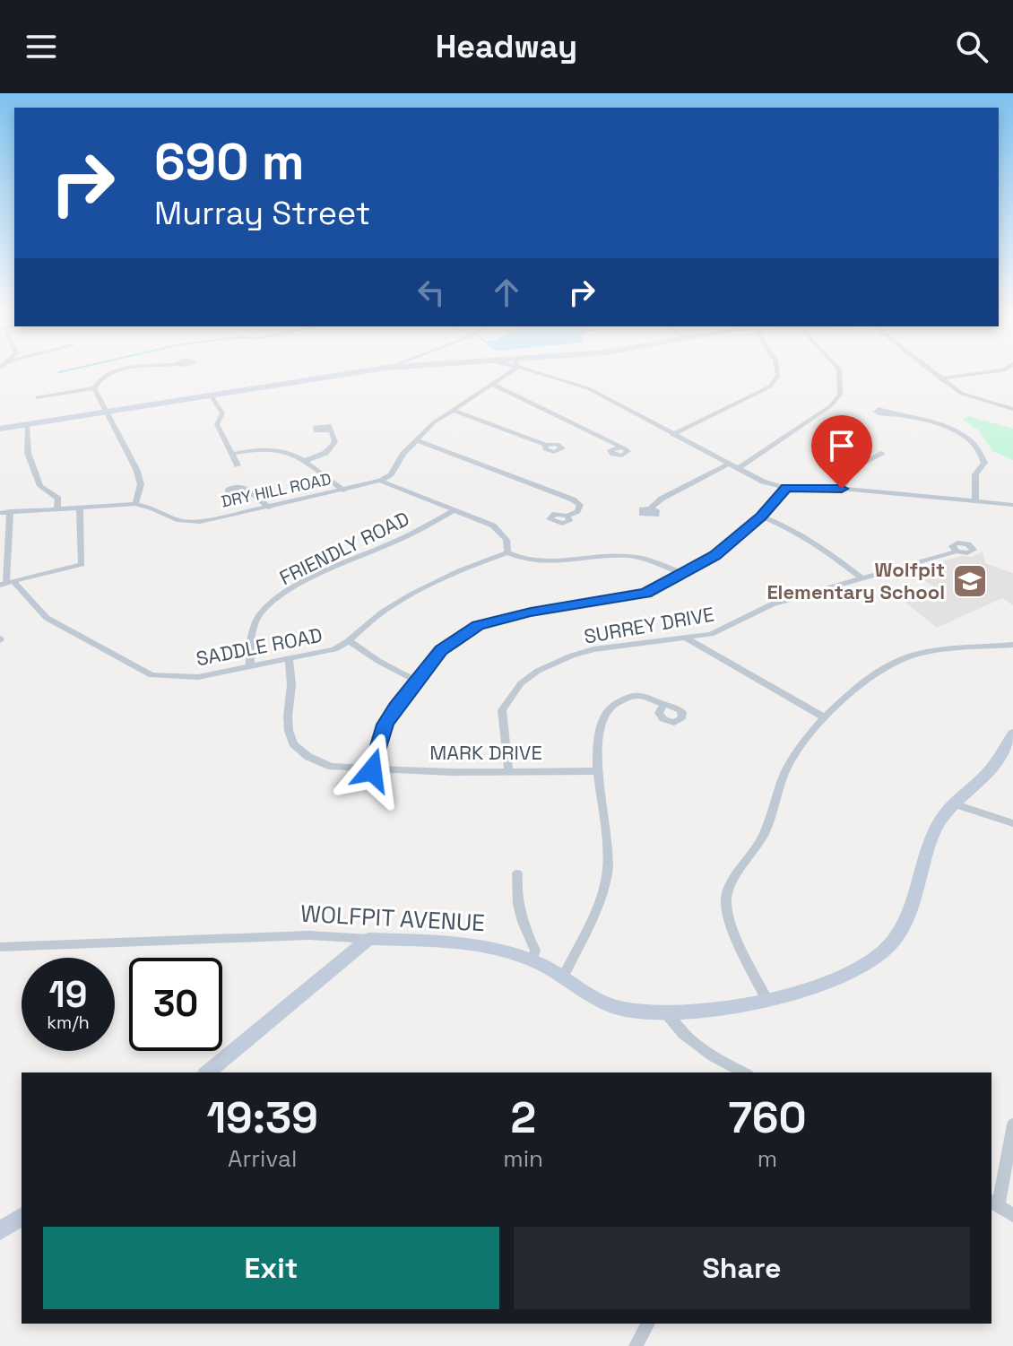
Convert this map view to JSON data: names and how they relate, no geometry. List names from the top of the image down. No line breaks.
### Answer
{"streets":{"main road":["WOLFPIT AVENUE"],"street":["DRY HILL ROAD","FRIENDLY ROAD","SURREY DRIVE","SADDLE ROAD","MARK DRIVE"]},"crossings":[["FRIENDLY ROAD","SADDLE ROAD"],["SURREY DRIVE","MARK DRIVE"],["SADDLE ROAD","MARK DRIVE"]],"places":{"school or university":["Wolfpit Elementary School"]},"page":{"header":"Headway","turn":["690 m","Murray Street"],"speed":"19 km/h","limit":"30","eta":["19:39","Arrival","2","min","760","m"],"buttons":["Exit","Share"]}}
